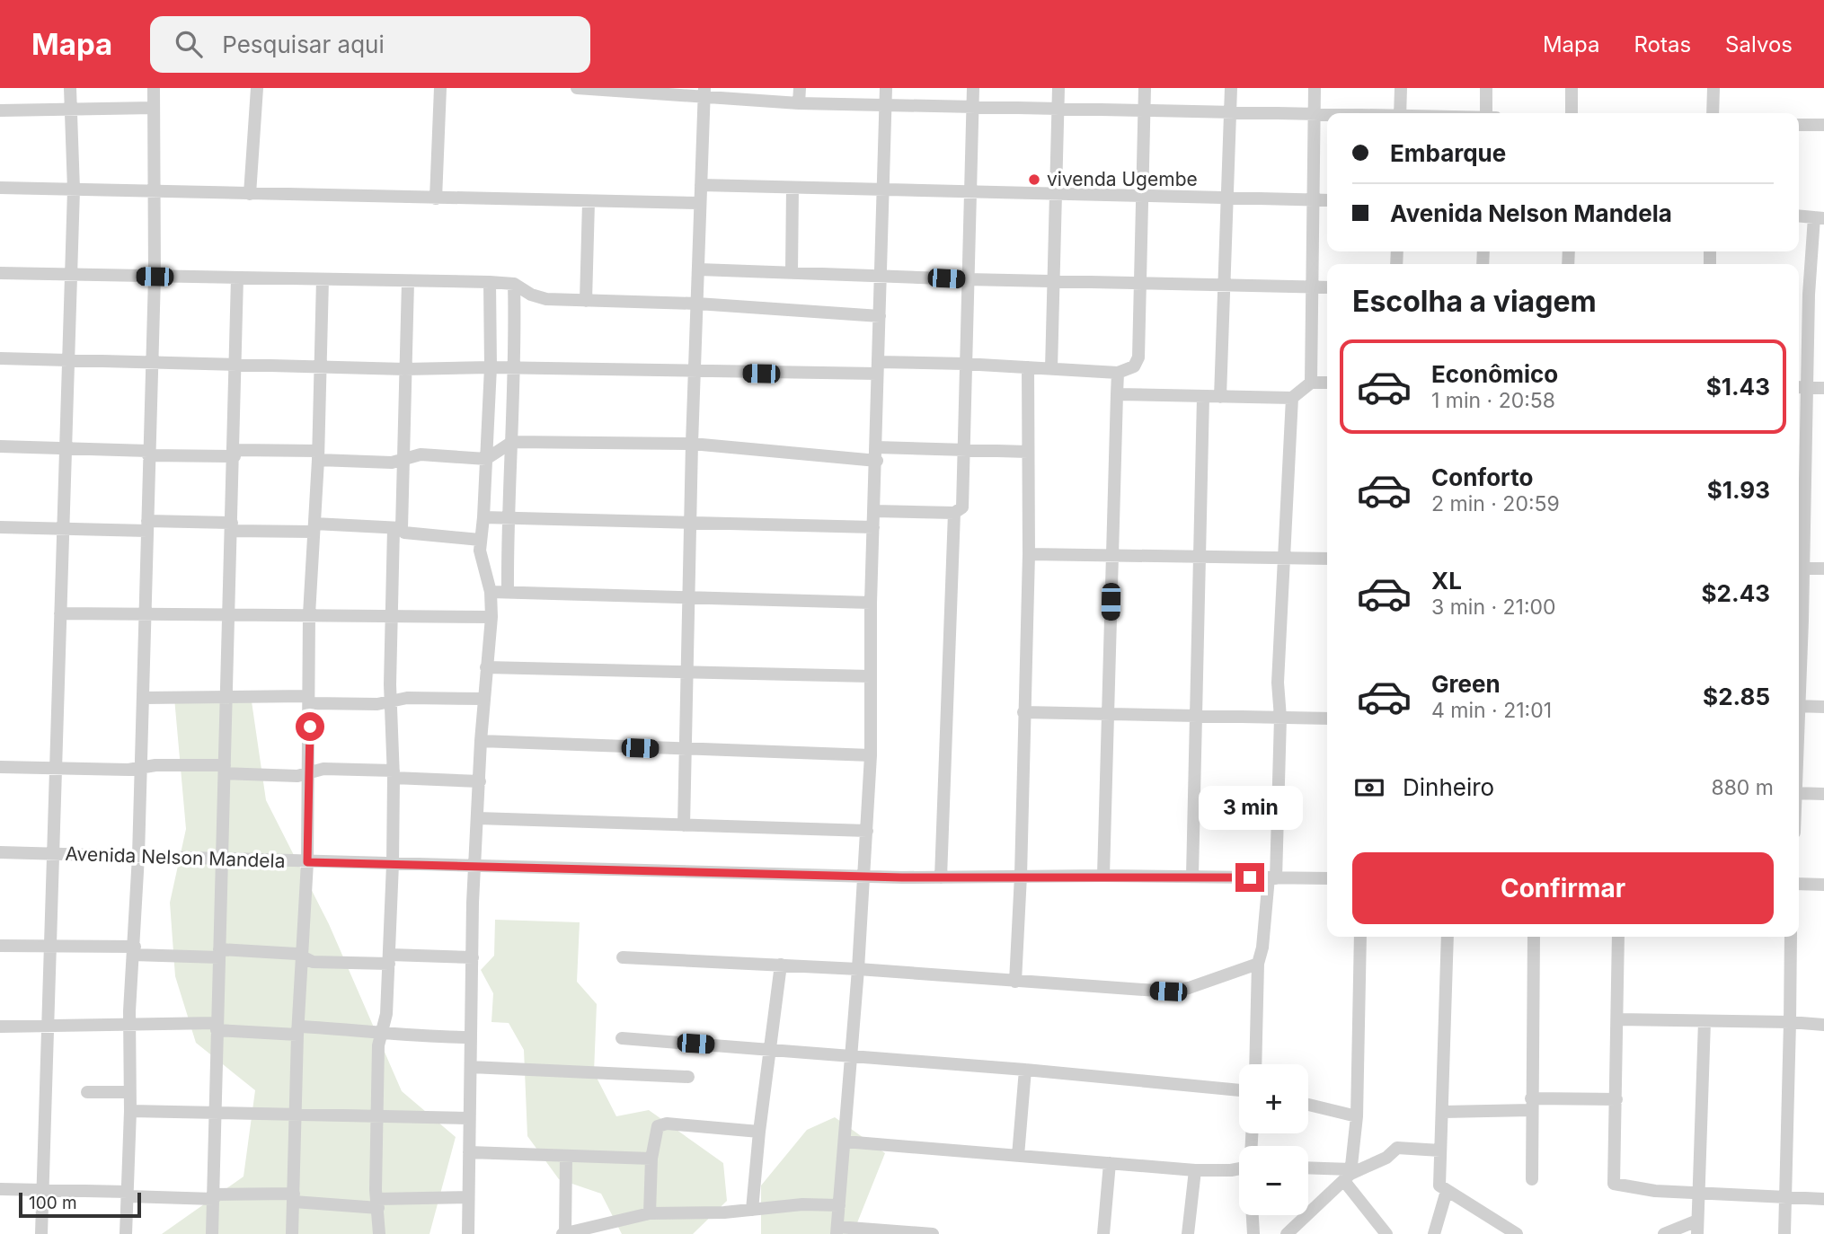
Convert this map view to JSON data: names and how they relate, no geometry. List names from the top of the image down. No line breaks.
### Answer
{"streets":{"street":["Avenida Nelson Mandela"]},"places":["vivenda Ugembe"],"scale_bar":"100 m","page":{"header":"Mapa","search":"Pesquisar aqui","nav":["Mapa","Rotas","Salvos"],"banner":["Embarque","Avenida Nelson Mandela"],"heading":"Escolha a viagem","list":[{"name":"Econômico","note":"1 min · 20:58","value":"$1.43"},{"name":"Conforto","note":"2 min · 20:59","value":"$1.93"},{"name":"XL","note":"3 min · 21:00","value":"$2.43"},{"name":"Green","note":"4 min · 21:01","value":"$2.85"}],"pay":["Dinheiro","880 m"],"bubble":"3 min","buttons":"Confirmar","map_buttons":["+","−"],"scale":"100 m"}}
